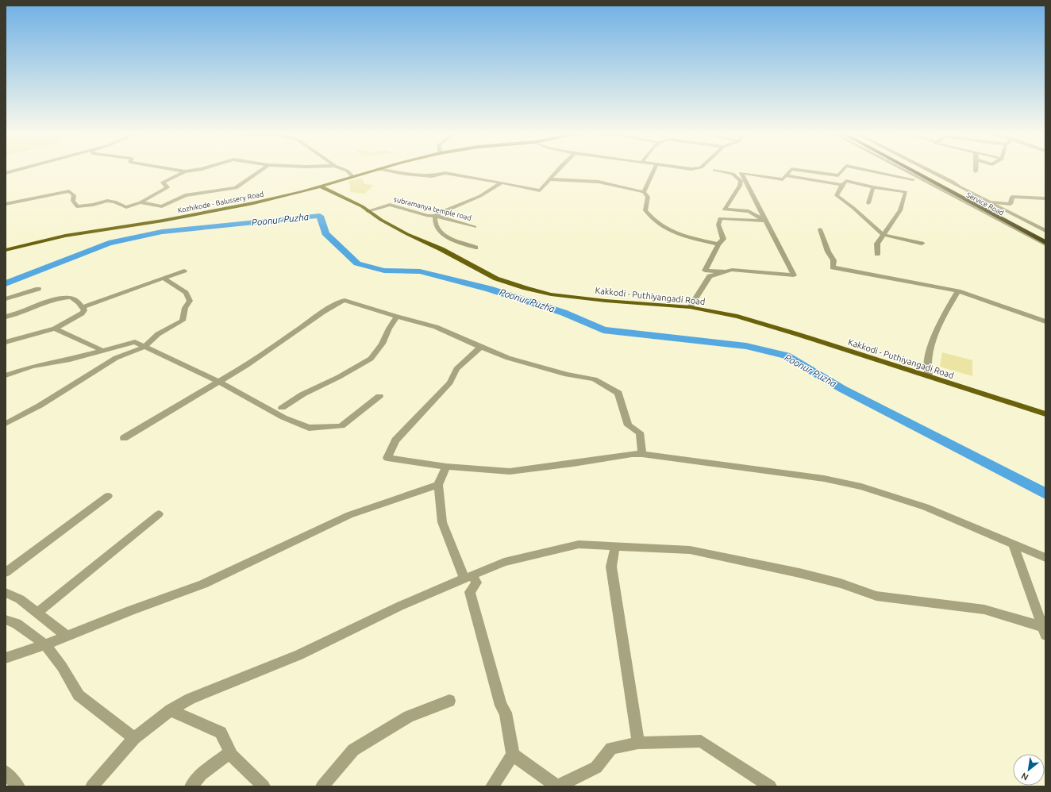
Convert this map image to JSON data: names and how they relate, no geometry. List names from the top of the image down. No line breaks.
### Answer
{"streets":{"main road":["Kozhikode - Balussery Road","Kakkodi - Puthiyangadi Road"],"street":["Service Road","subramanya temple road"]},"crossings":[["Kozhikode - Balussery Road","Kakkodi - Puthiyangadi Road"],["subramanya temple road","Kakkodi - Puthiyangadi Road"]],"water":["Poonur Puzha"],"north":"bottom left"}
